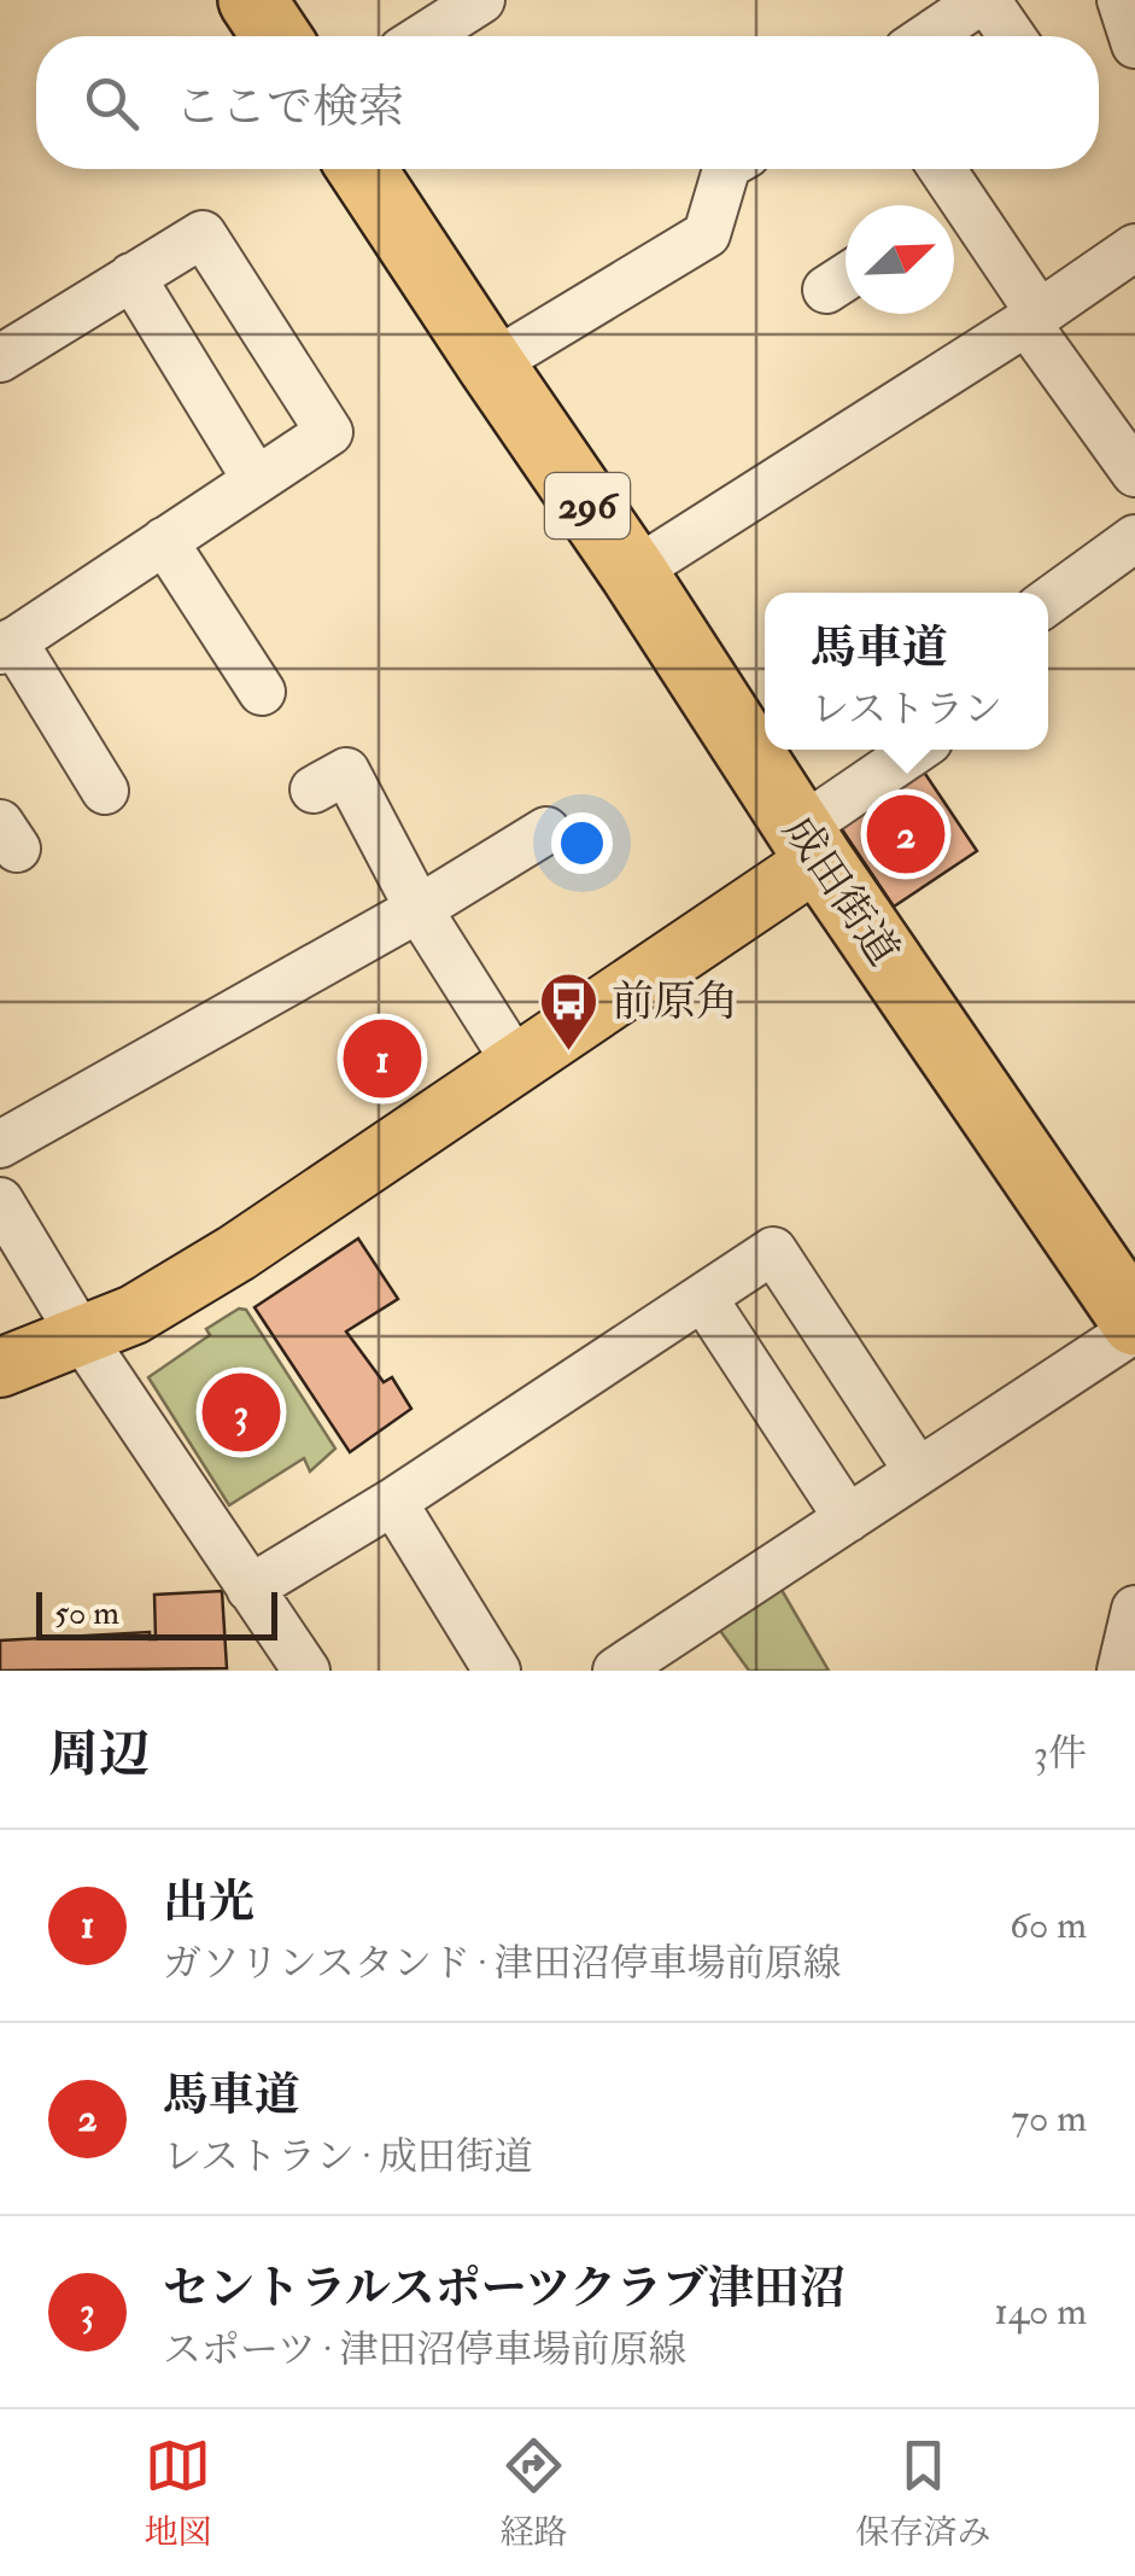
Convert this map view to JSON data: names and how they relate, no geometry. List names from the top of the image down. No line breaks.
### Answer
{"streets":{"highway":["296","成田街道"]},"places":{"bus stop":["前原角"]},"scale_bar":"50 m","north":"top right","page":{"search":"ここで検索","popup":["馬車道","レストラン"],"pins":["2","1","3"],"scale":"50 m","heading":["周辺","3件"],"list":[{"mark":"1","name":"出光","note":"ガソリンスタンド · 津田沼停車場前原線","value":"60 m"},{"mark":"2","name":"馬車道","note":"レストラン · 成田街道","value":"70 m"},{"mark":"3","name":"セントラルスポーツクラブ津田沼","note":"スポーツ · 津田沼停車場前原線","value":"140 m"}],"nav":["地図","経路","保存済み"]}}
